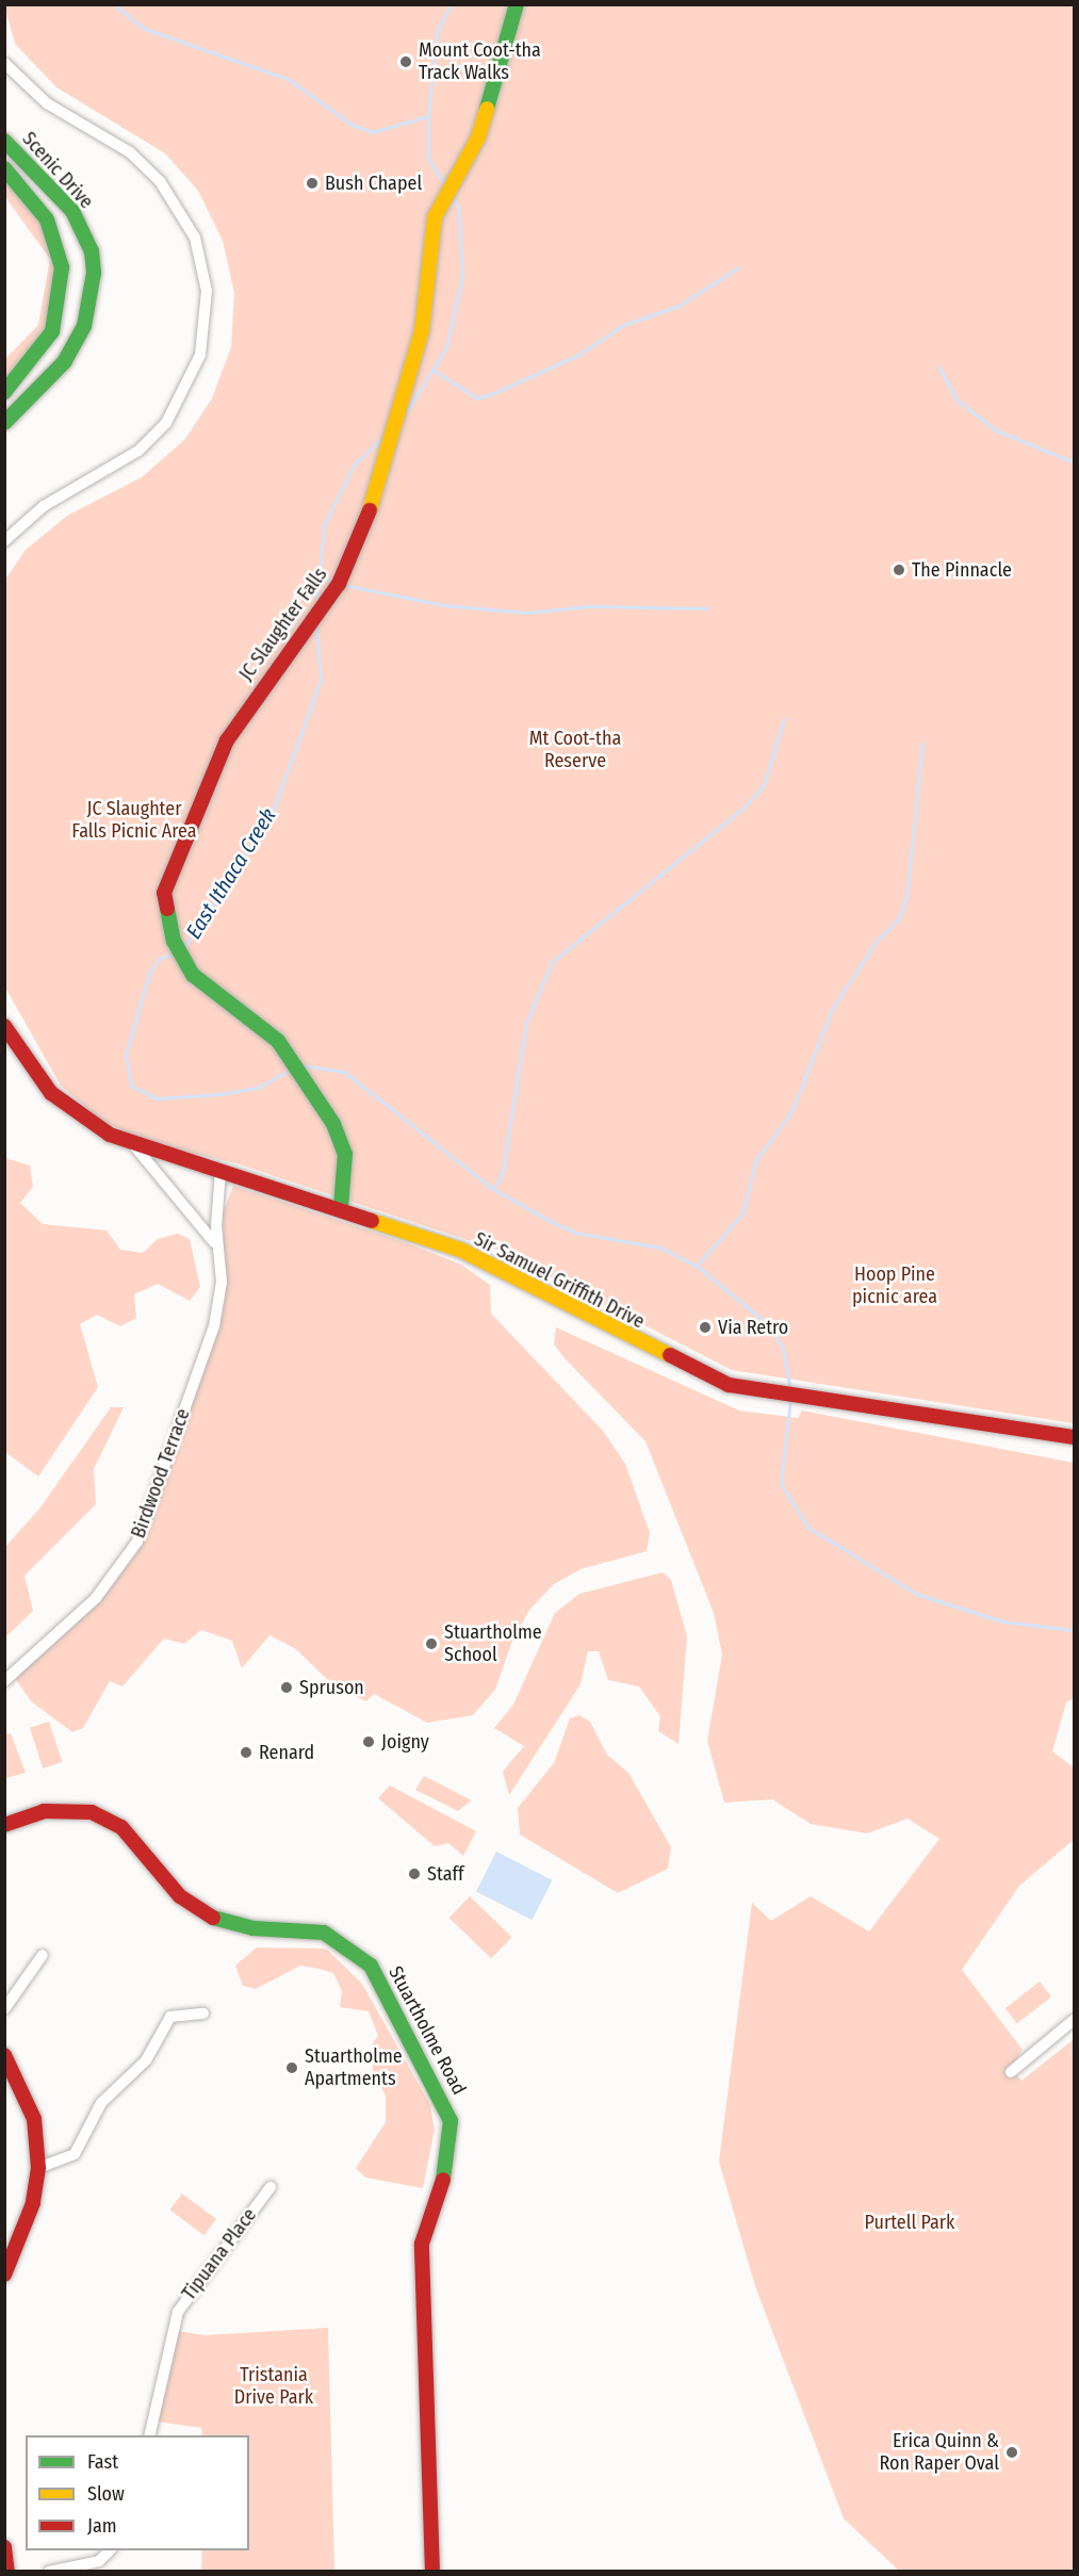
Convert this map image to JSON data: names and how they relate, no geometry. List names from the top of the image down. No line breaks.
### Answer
{"streets":{"main road":["Scenic Drive","JC Slaughter Falls","Sir Samuel Griffith Drive","Stuartholme Road"],"street":["Birdwood Terrace","Tipuana Place"]},"crossings":[["JC Slaughter Falls","Sir Samuel Griffith Drive"],["Sir Samuel Griffith Drive","Birdwood Terrace"]],"water":["East Ithaca Creek"],"parks":["Mt Coot-tha Reserve","JC Slaughter Falls Picnic Area","Hoop Pine picnic area","Purtell Park","Tristania Drive Park"],"places":["Mount Coot-tha Track Walks","Bush Chapel","The Pinnacle","Via Retro","Stuartholme School","Spruson","Joigny","Renard","Staff","Stuartholme Apartments","Erica Quinn & Ron Raper Oval"],"legend":["Fast","Slow","Jam"]}
